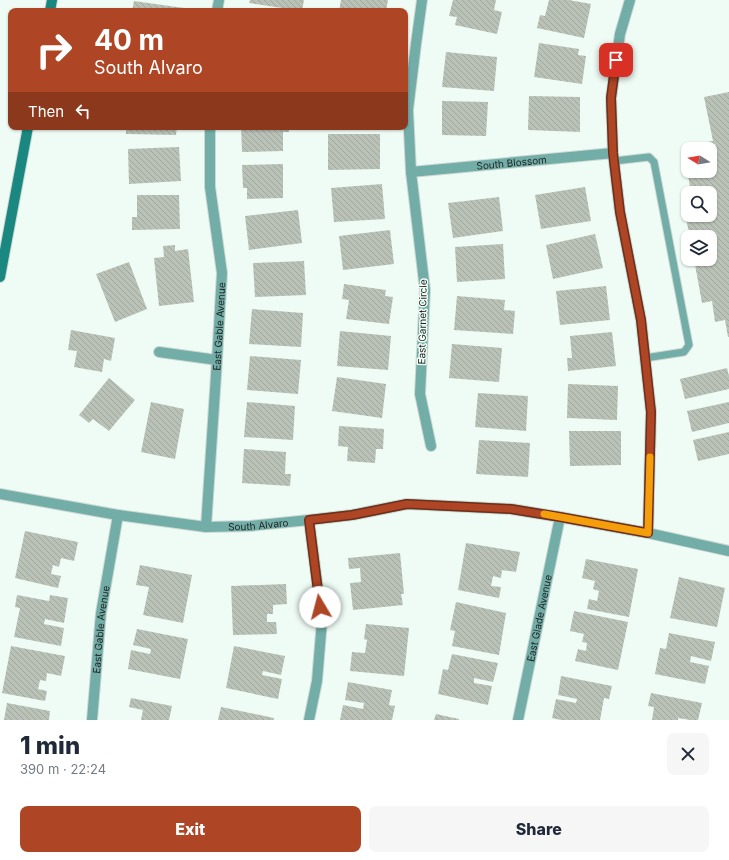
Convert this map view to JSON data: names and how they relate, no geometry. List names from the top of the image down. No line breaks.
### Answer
{"streets":{"street":["South Blossom","East Garnet Circle","East Gable Avenue","South Alvaro","East Glade Avenue"]},"crossings":[["South Blossom","East Garnet Circle"],["East Gable Avenue","South Alvaro"],["South Alvaro","East Glade Avenue"]],"north":"left","page":{"turn":["40 m","South Alvaro"],"then":"Then","heading":["1 min","390 m · 22:24"],"buttons":["Exit","Share"]}}
